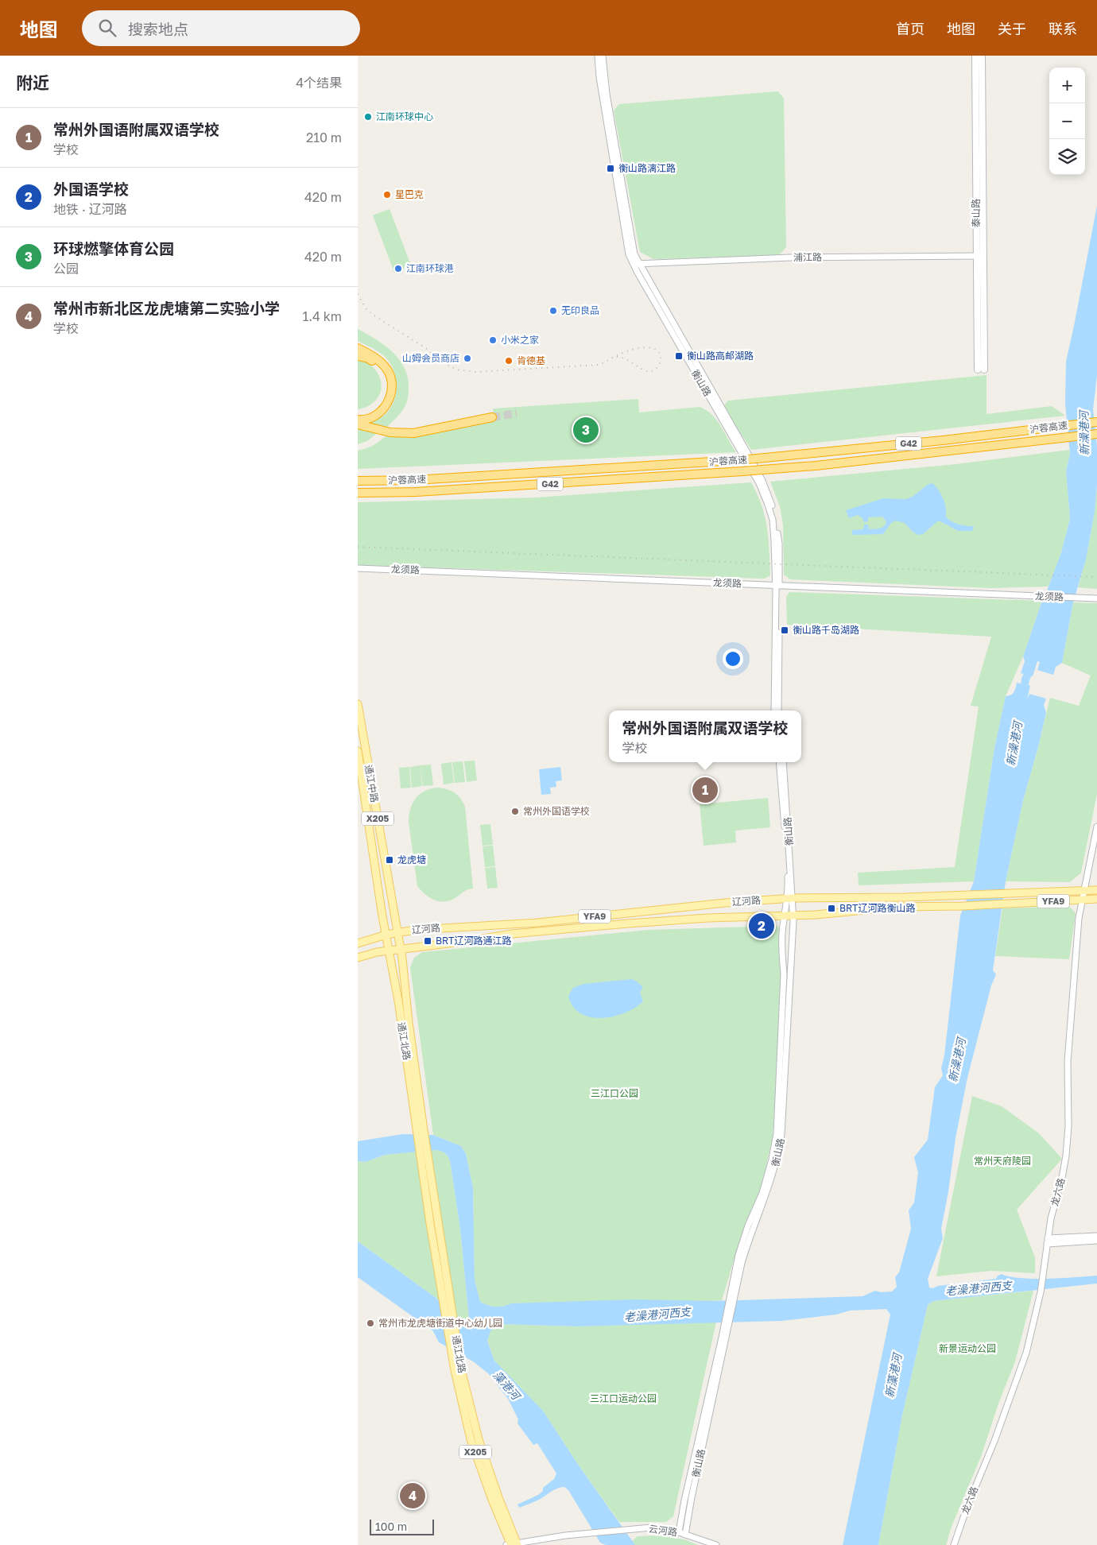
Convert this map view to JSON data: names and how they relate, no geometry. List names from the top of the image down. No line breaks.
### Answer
{"streets":{"highway":["沪蓉高速","G42"],"main road":["泰山路","通江中路","X205","辽河路","YFA9","通江北路"],"street":["浦江路","衡山路","龙须路","龙六路","云河路"]},"crossings":[["泰山路","浦江路"],["浦江路","衡山路"],["衡山路","龙须路"],["衡山路","辽河路"],["衡山路","云河路"],["通江中路","辽河路"],["通江中路","YFA9"],["通江中路","通江北路"],["辽河路","YFA9"],["辽河路","通江北路"],["辽河路","龙六路"],["YFA9","通江北路"],["通江北路","云河路"]],"water":["新澡港河","老澡港河西支","新藻港河","藻港河"],"parks":["三江口公园","常州天府陵园","新景运动公园","三江口运动公园"],"places":{"other":["江南环球中心","星巴克","江南环球港","无印良品","小米之家","山姆会员商店","肯德基","常州外国语学校","常州市龙虎塘街道中心幼儿园"],"transit":["衡山路漓江路","衡山路高邮湖路","衡山路千岛湖路","龙虎塘","BRT辽河路衡山路","BRT辽河路通江路"]},"scale_bar":"100 m","page":{"header":"地图","search":"搜索地点","nav":["首页","地图","关于","联系"],"heading":["附近","4个结果"],"map_buttons":["+","−"],"list":[{"mark":"1","name":"常州外国语附属双语学校","note":"学校","value":"210 m"},{"mark":"2","name":"外国语学校","note":"地铁 · 辽河路","value":"420 m"},{"mark":"3","name":"环球燃擎体育公园","note":"公园","value":"420 m"},{"mark":"4","name":"常州市新北区龙虎塘第二实验小学","note":"学校","value":"1.4 km"}],"pins":["3","1","2","4"],"popup":["常州外国语附属双语学校","学校"],"scale":"100 m"}}
